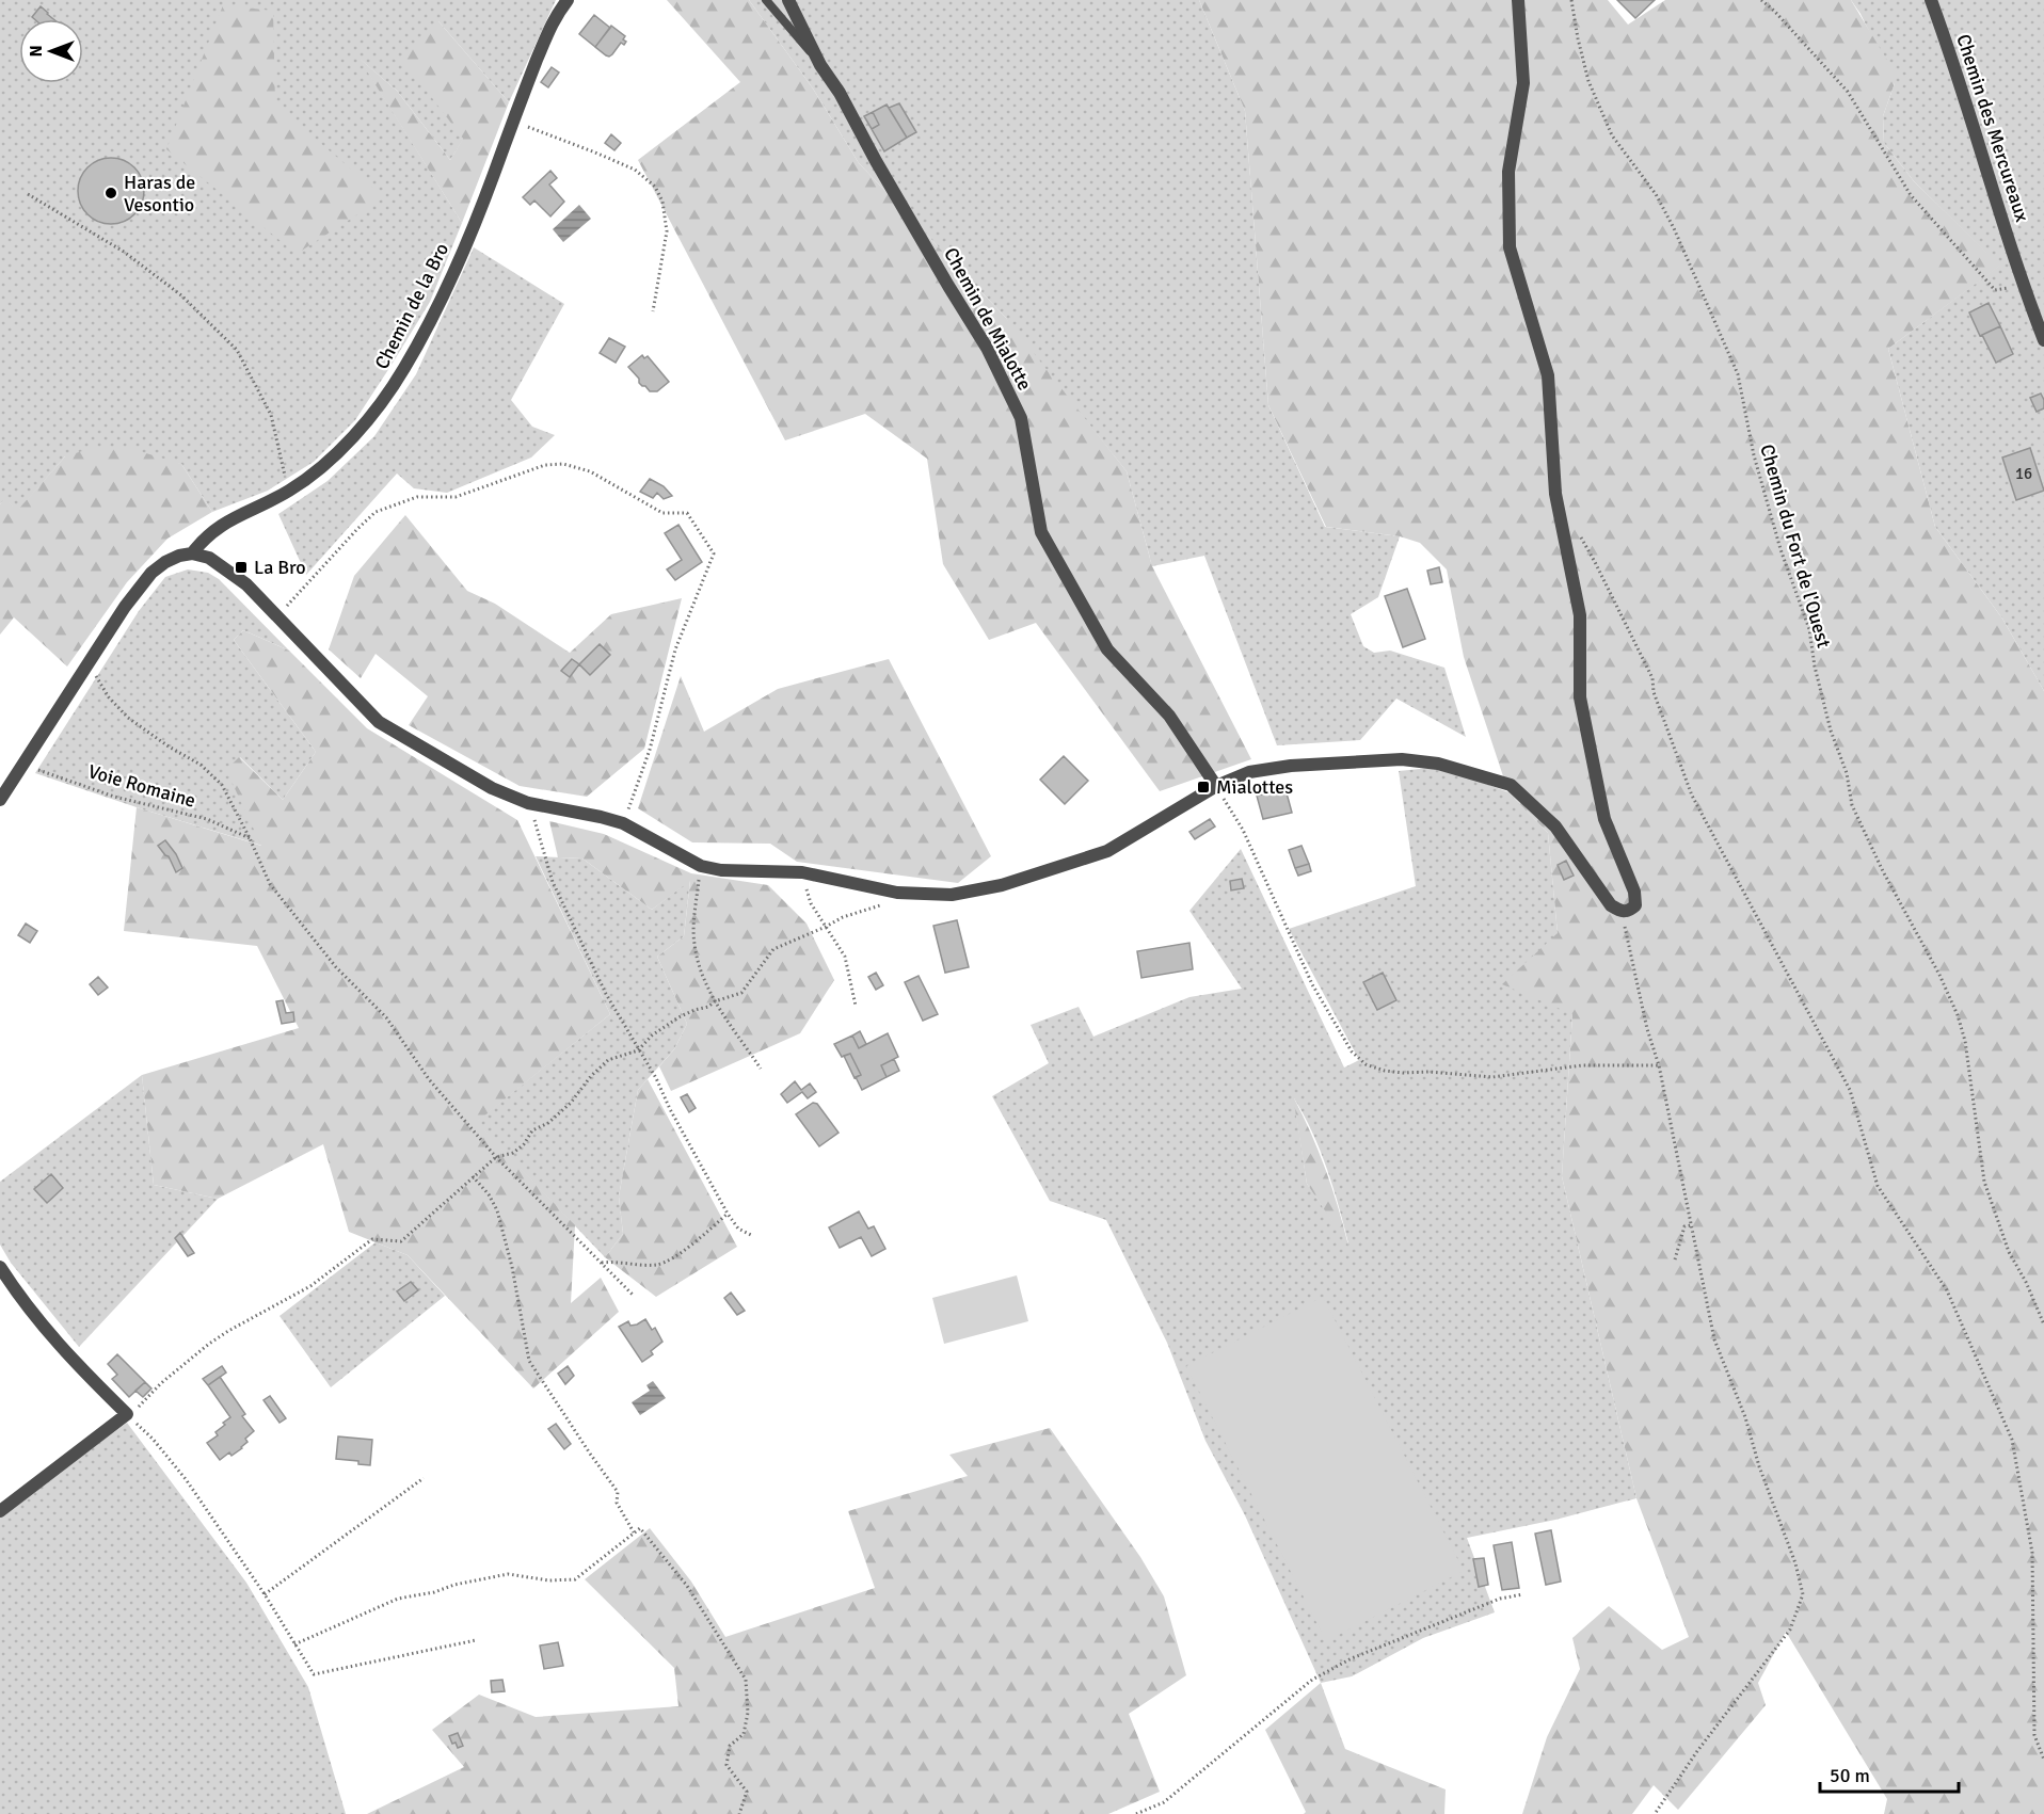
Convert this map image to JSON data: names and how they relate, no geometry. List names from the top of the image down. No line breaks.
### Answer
{"streets":{"street":["Chemin des Mercureaux","Chemin de la Bro","Chemin de Mialotte"],"path":["Chemin du Fort de l'Ouest","Voie Romaine"]},"places":{"other":["Haras de Vesontio"],"transit":["La Bro","Mialottes"]},"house_numbers":["16"],"scale_bar":"50 m","north":"left"}
